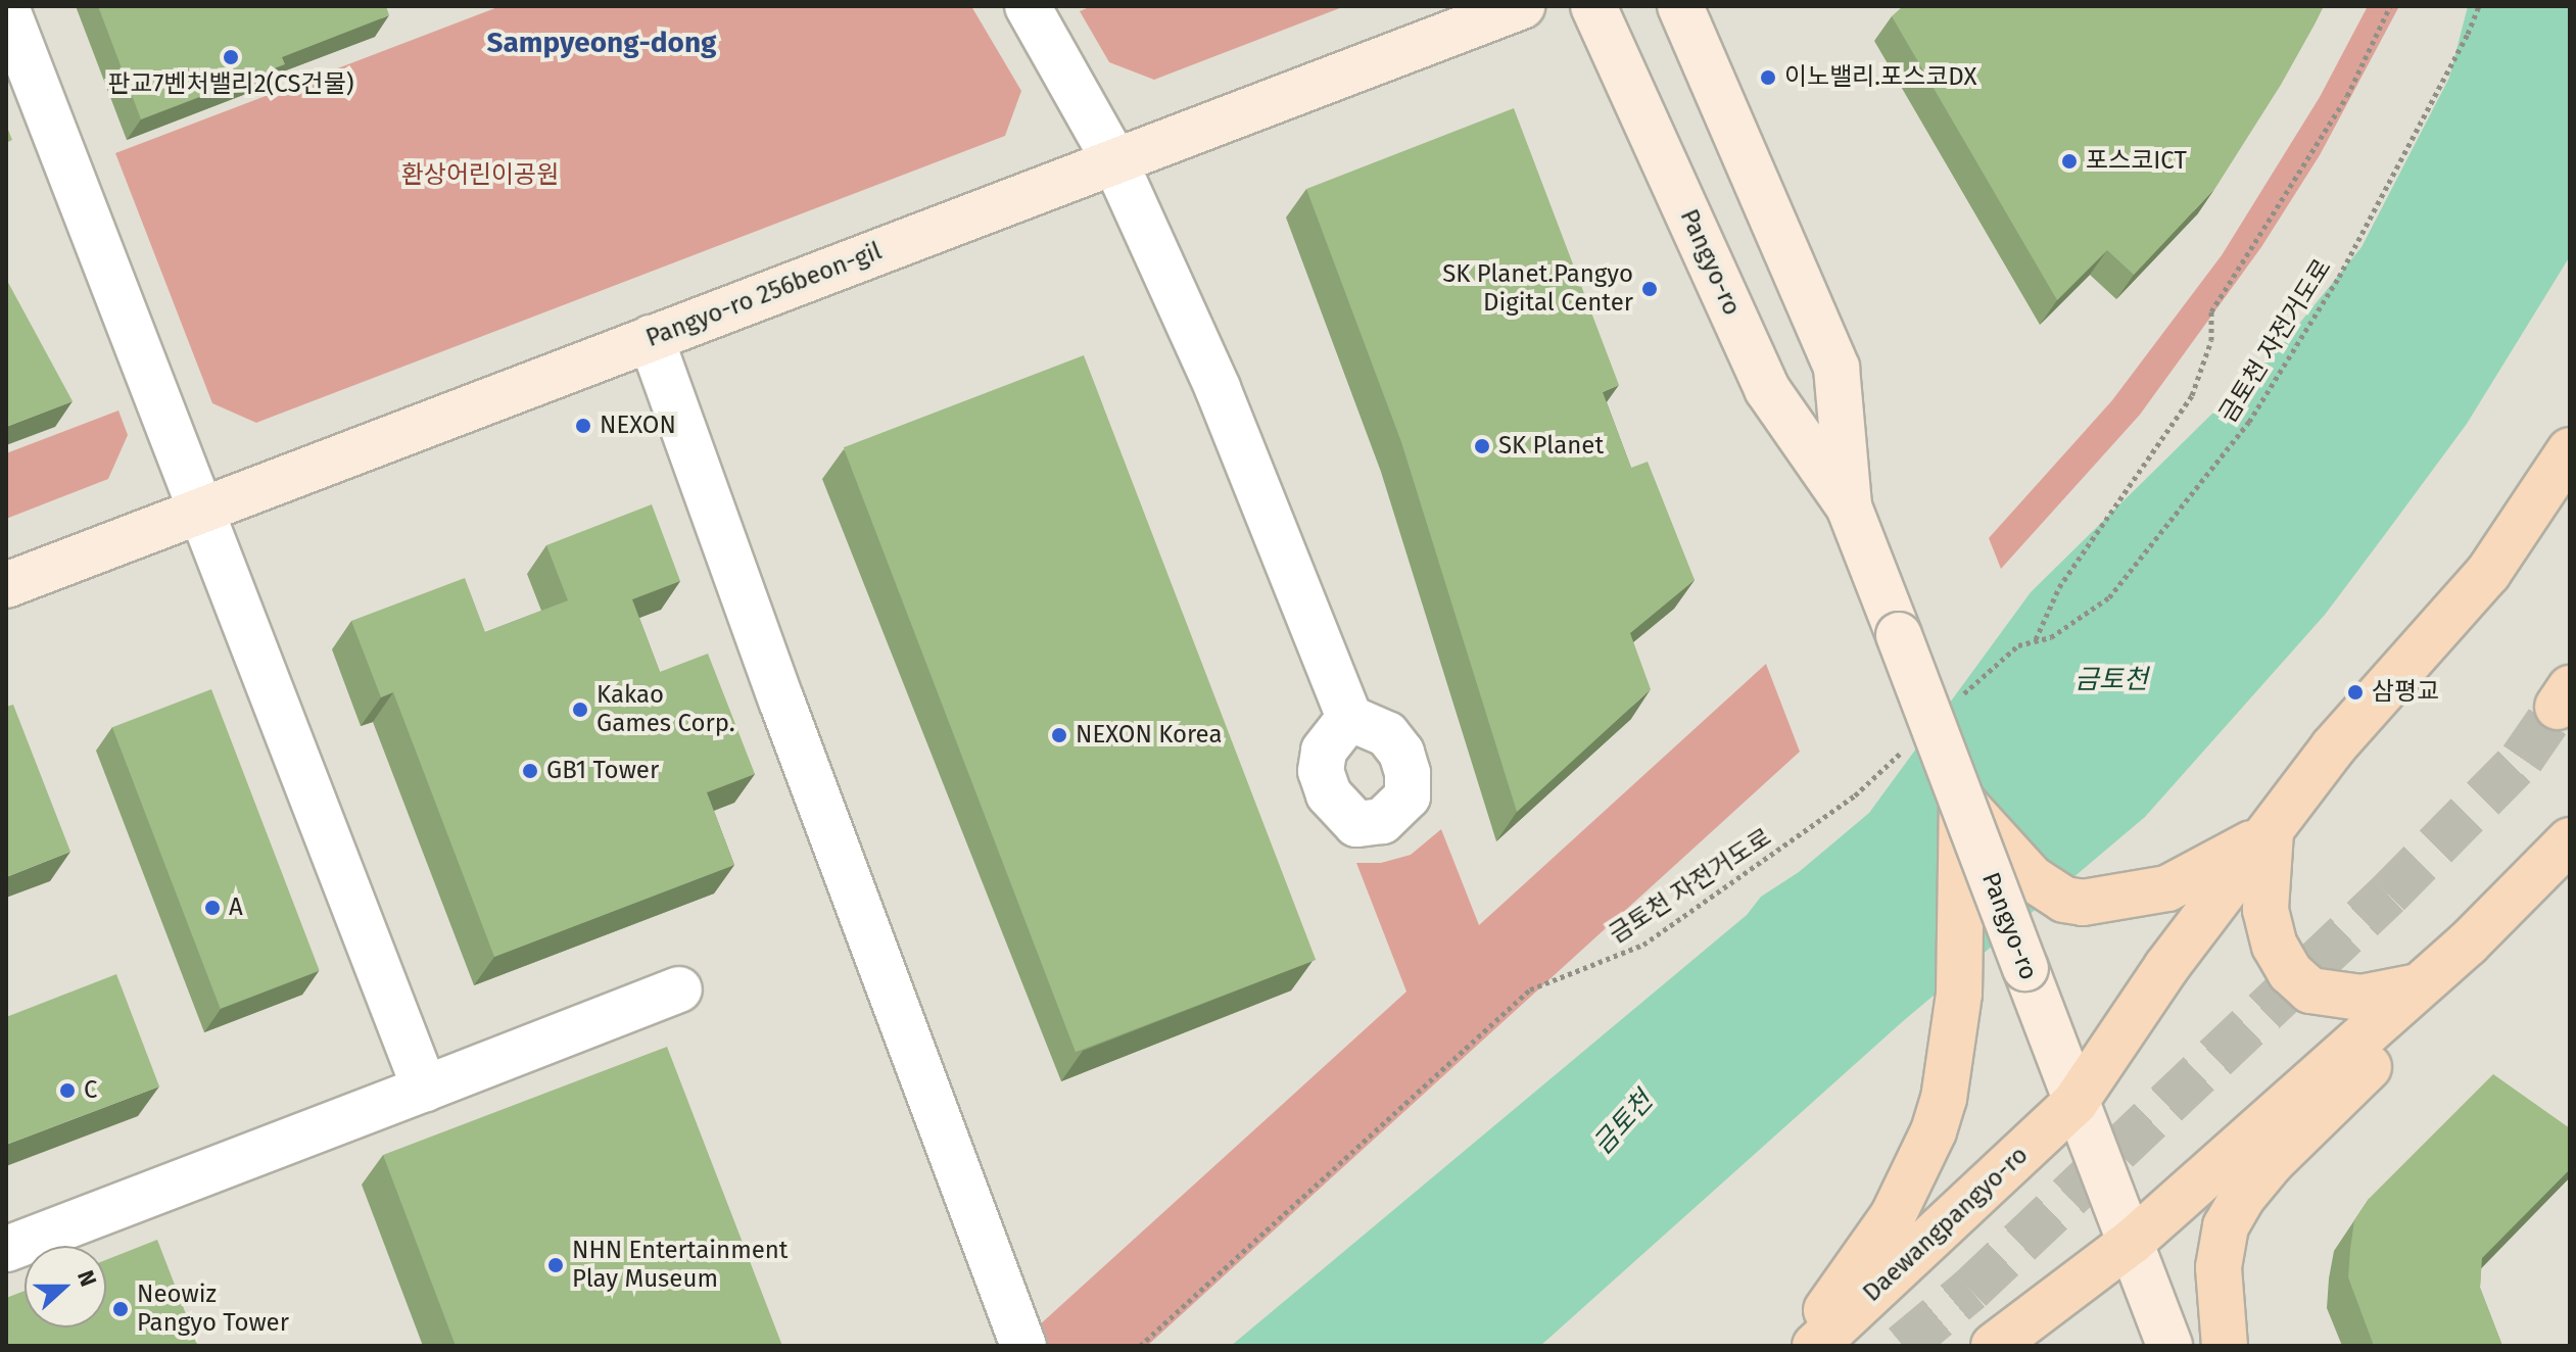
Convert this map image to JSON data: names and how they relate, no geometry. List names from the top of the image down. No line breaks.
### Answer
{"streets":{"main road":["Pangyo-ro","Pangyo-ro 256beon-gil","Daewangpangyo-ro"],"path":["금토천 자전거도로"]},"crossings":[["Pangyo-ro","Daewangpangyo-ro"]],"districts":["Sampyeong-dong"],"water":["금토천"],"parks":["환상어린이공원"],"places":["판교7벤처밸리2(CS건물)","이노밸리.포스코DX","포스코ICT","SK Planet.Pangyo Digital Center","NEXON","SK Planet","삼평교","Kakao Games Corp.","NEXON Korea","GB1 Tower","A","C","NHN Entertainment Play Museum","Neowiz Pangyo Tower"],"north":"right"}
